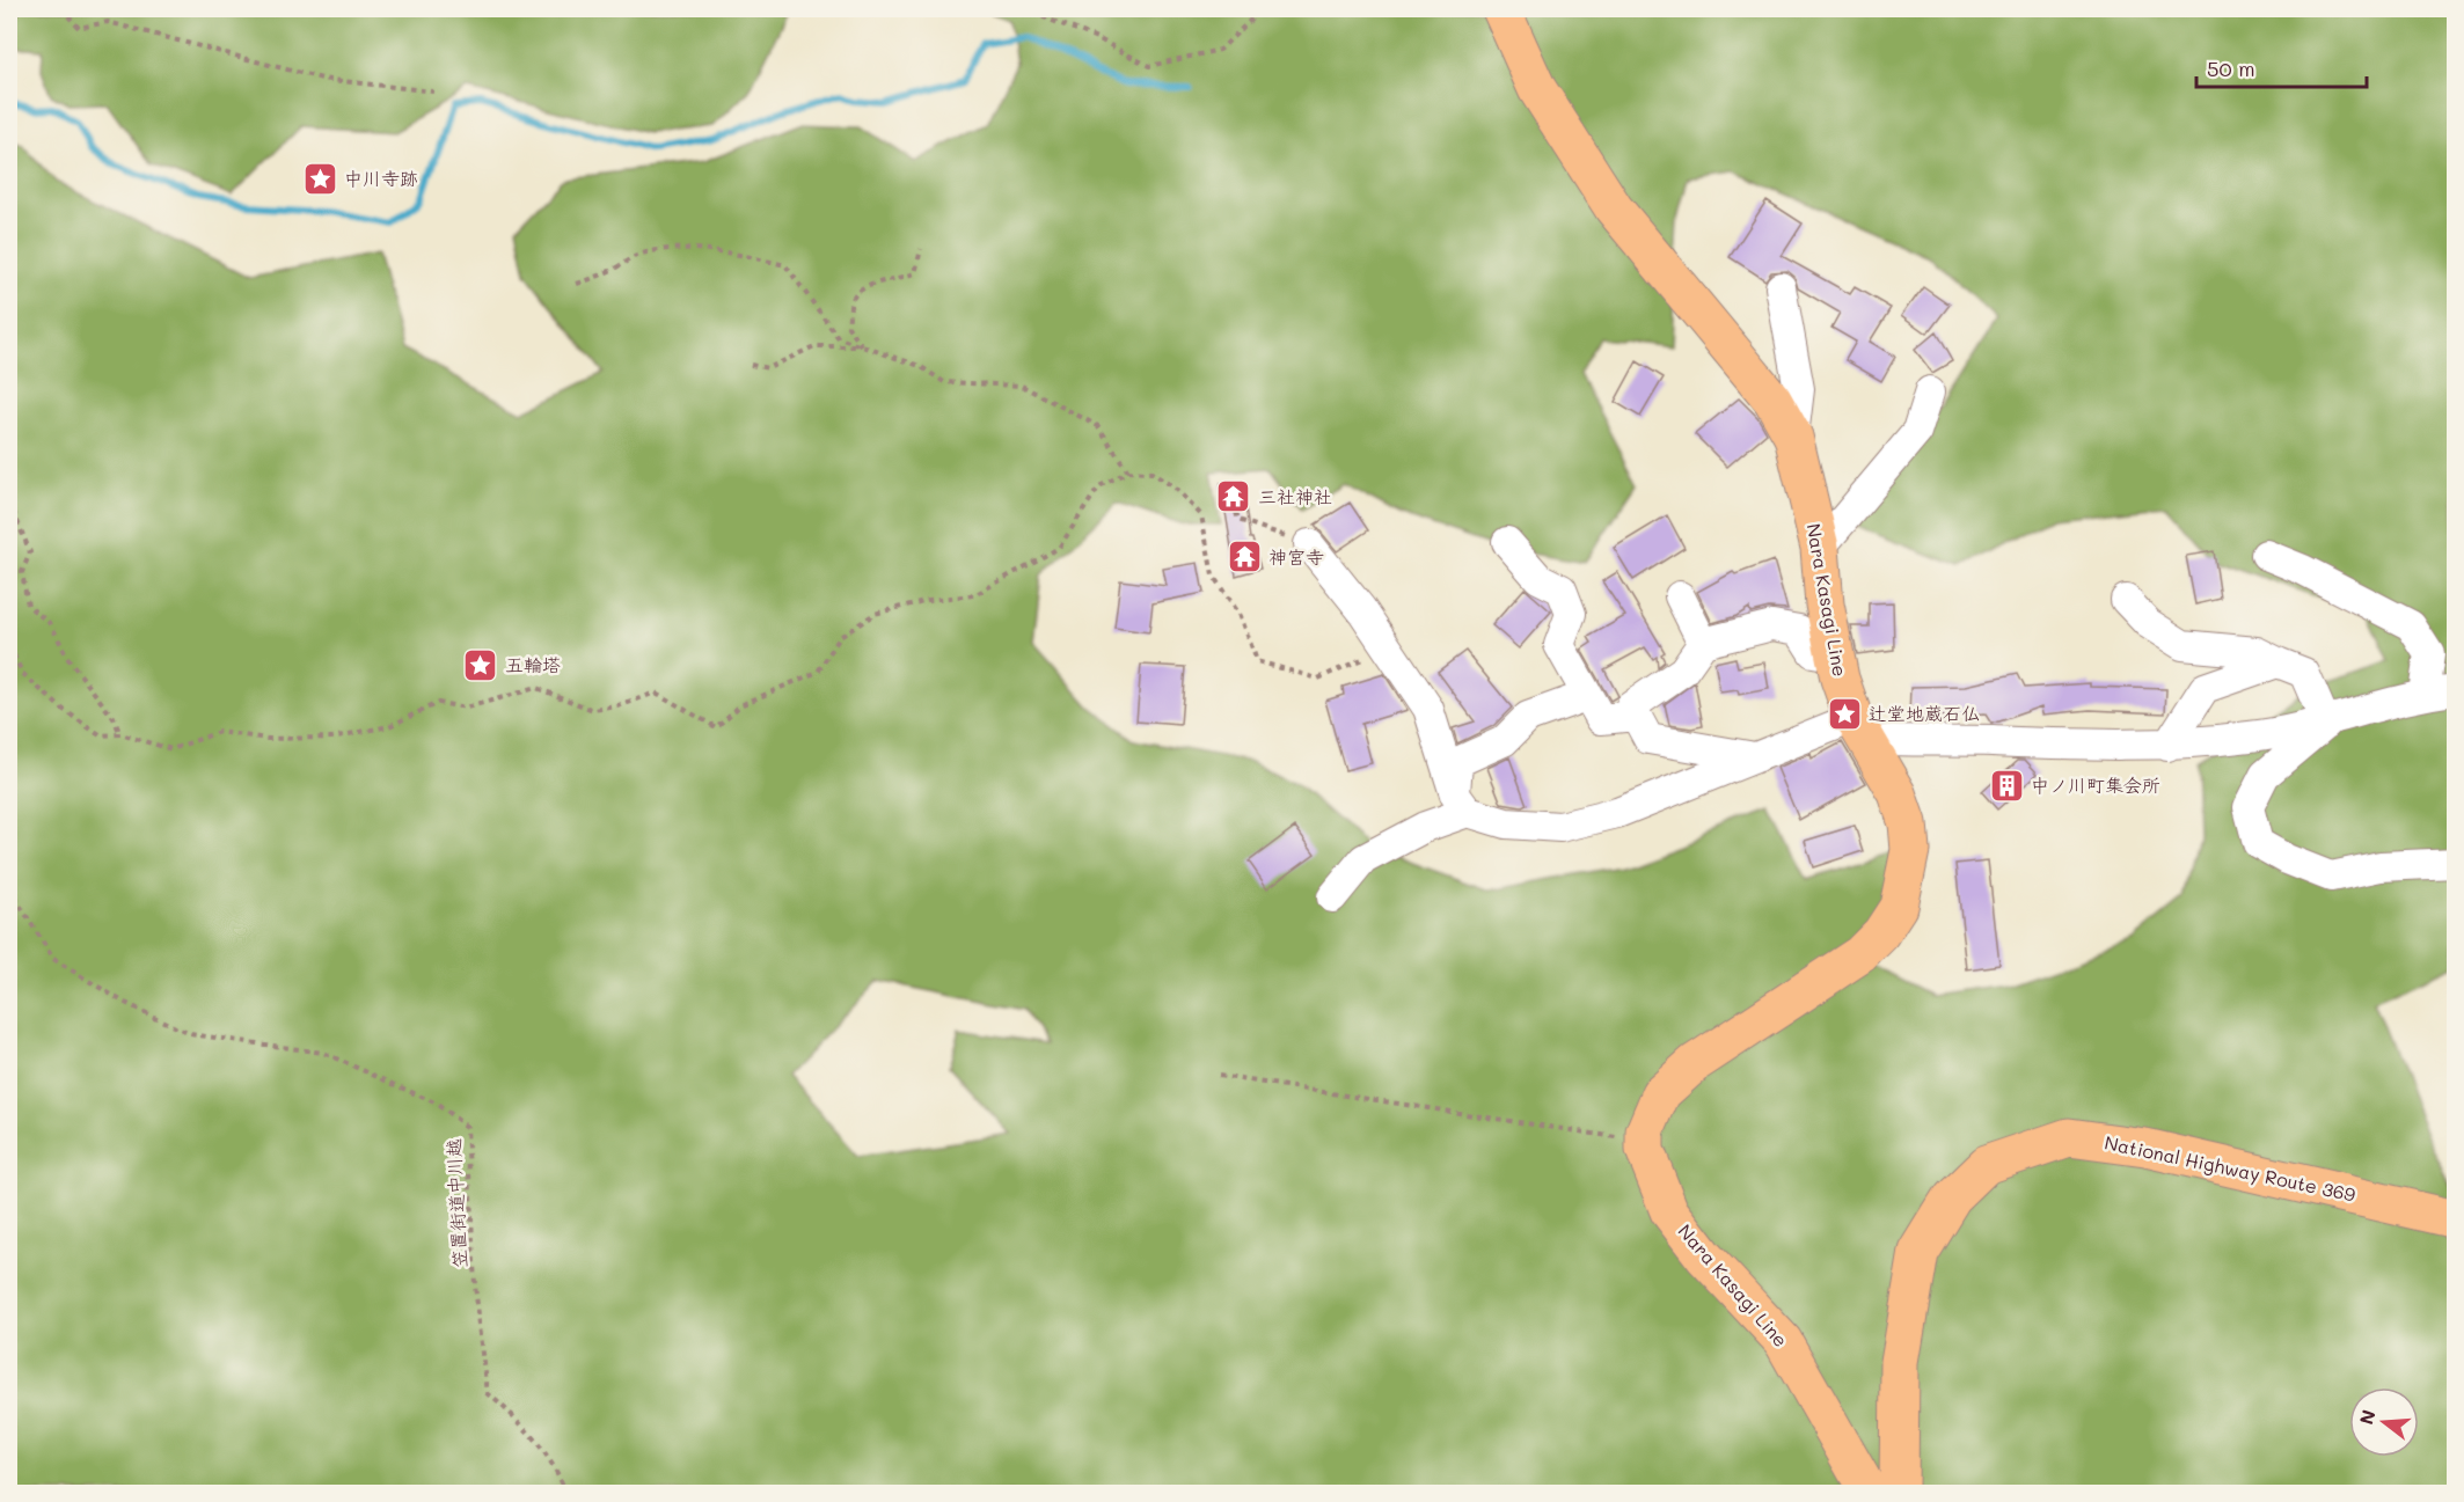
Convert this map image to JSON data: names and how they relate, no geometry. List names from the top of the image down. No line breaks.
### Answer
{"streets":{"main road":["Nara Kasagi Line","National Highway Route 369"],"path":["笠置街道中川越"]},"places":{"place":["中川寺跡","五輪塔","辻堂地蔵石仏"],"temple":["三社神社","神宮寺"],"building":["中ノ川町集会所"]},"scale_bar":"50 m","north":"left"}
